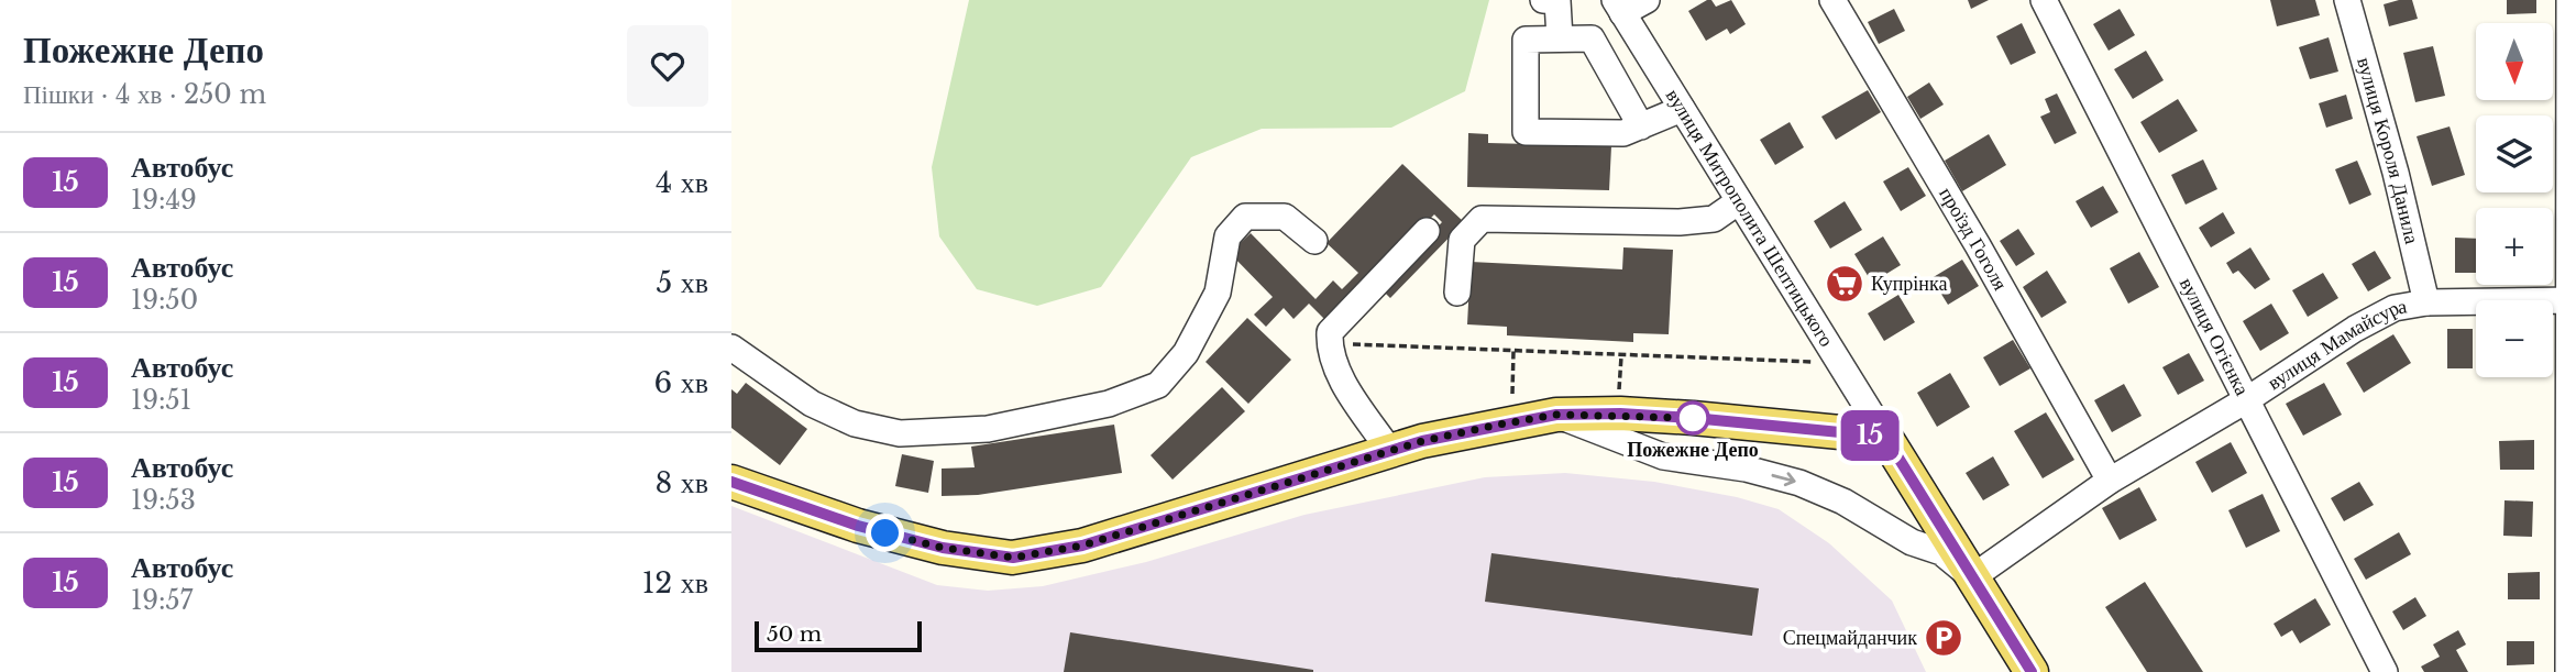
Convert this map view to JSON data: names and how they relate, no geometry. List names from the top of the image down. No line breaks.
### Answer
{"streets":{"street":["вулиця Короля Данила","вулиця Митрополита Шептицького","проїзд Гоголя","вулиця Огієнка","вулиця Мамайсура"]},"crossings":[["вулиця Короля Данила","вулиця Мамайсура"],["проїзд Гоголя","вулиця Мамайсура"],["вулиця Огієнка","вулиця Мамайсура"]],"places":{"supermarket":["Купрінка"],"other":["Пожежне Депо"],"parking":["Спецмайданчик"]},"lines":["bus line 15"],"scale_bar":"50 m","north":"bottom","page":{"heading":["Пожежне Депо","Пішки · 4 хв · 250 m"],"on_map":"15","map_buttons":["+","−"],"list":[{"mark":"15","name":"Автобус","note":"19:49","value":"4 хв"},{"mark":"15","name":"Автобус","note":"19:50","value":"5 хв"},{"mark":"15","name":"Автобус","note":"19:51","value":"6 хв"},{"mark":"15","name":"Автобус","note":"19:53","value":"8 хв"},{"mark":"15","name":"Автобус","note":"19:57","value":"12 хв"}],"scale":"50 m"}}
